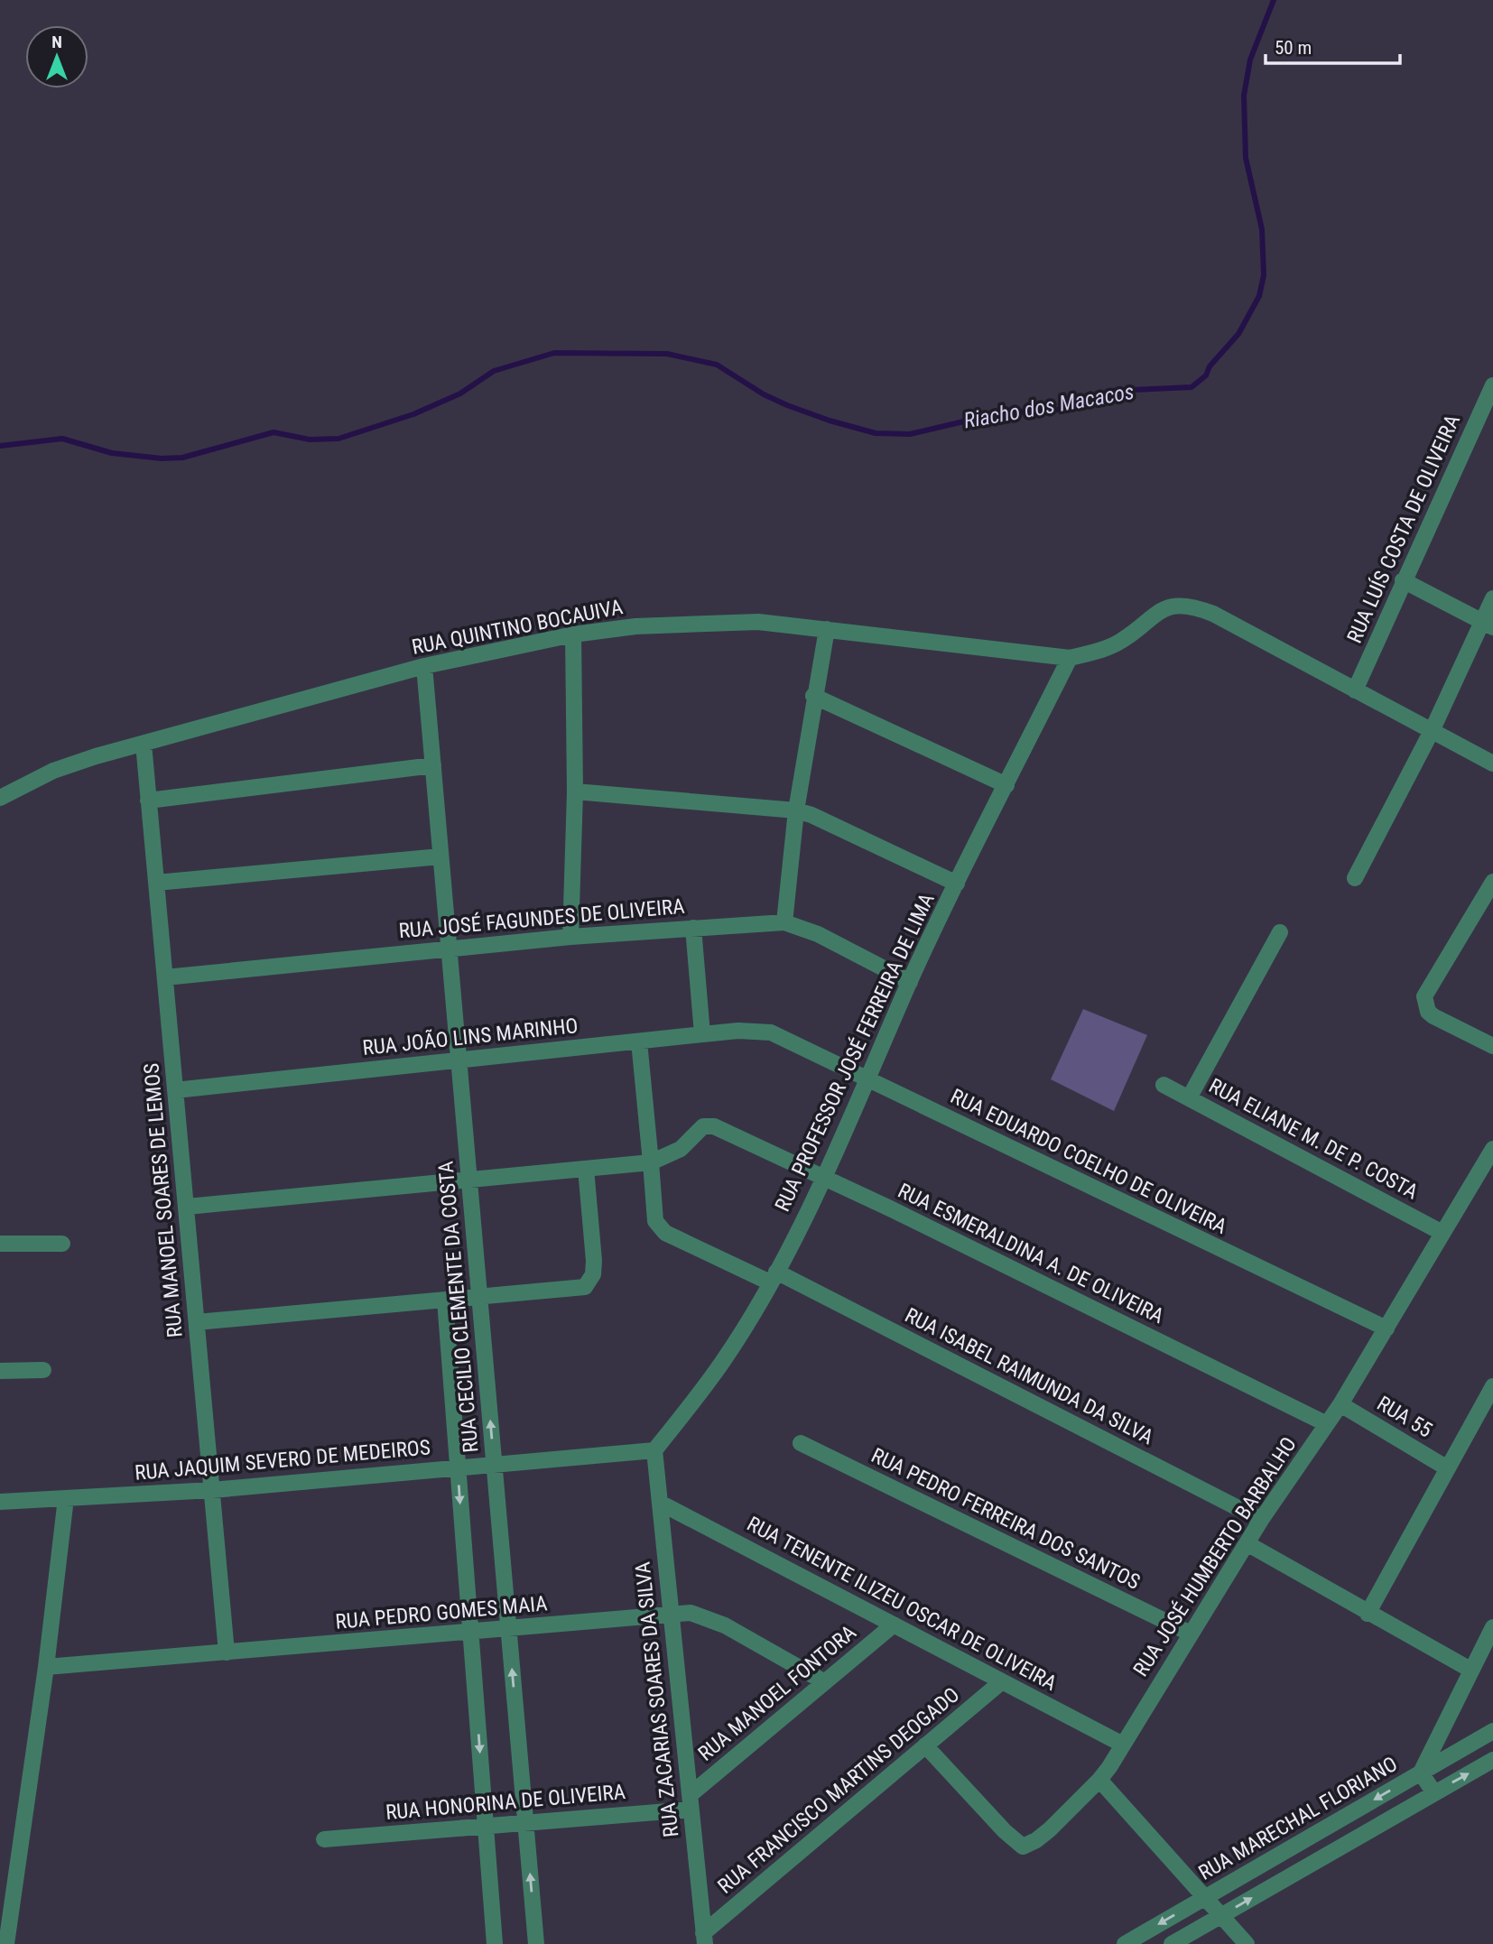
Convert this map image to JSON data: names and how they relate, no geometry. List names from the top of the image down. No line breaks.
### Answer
{"streets":{"street":["RUA LUÍS COSTA DE OLIVEIRA","RUA QUINTINO BOCAUIVA","RUA JOSÉ FAGUNDES DE OLIVEIRA","RUA JOÃO LINS MARINHO","RUA PROFESSOR JOSÉ FERREIRA DE LIMA","RUA ELIANE M. DE P. COSTA","RUA EDUARDO COELHO DE OLIVEIRA","RUA MANOEL SOARES DE LEMOS","RUA ESMERALDINA A. DE OLIVEIRA","RUA CECILIO CLEMENTE DA COSTA","RUA ISABEL RAIMUNDA DA SILVA","RUA 55","RUA JAQUIM SEVERO DE MEDEIROS","RUA PEDRO FERREIRA DOS SANTOS","RUA JOSÉ HUMBERTO BARBALHO","RUA TENENTE ILIZEU OSCAR DE OLIVEIRA","RUA PEDRO GOMES MAIA","RUA MANOEL FONTORA","RUA ZACARIAS SOARES DA SILVA","RUA FRANCISCO MARTINS DEOGADO","RUA HONORINA DE OLIVEIRA","RUA MARECHAL FLORIANO"]},"crossings":[["RUA LUÍS COSTA DE OLIVEIRA","RUA QUINTINO BOCAUIVA"],["RUA QUINTINO BOCAUIVA","RUA PROFESSOR JOSÉ FERREIRA DE LIMA"],["RUA QUINTINO BOCAUIVA","RUA MANOEL SOARES DE LEMOS"],["RUA QUINTINO BOCAUIVA","RUA CECILIO CLEMENTE DA COSTA"],["RUA JOSÉ FAGUNDES DE OLIVEIRA","RUA PROFESSOR JOSÉ FERREIRA DE LIMA"],["RUA JOSÉ FAGUNDES DE OLIVEIRA","RUA MANOEL SOARES DE LEMOS"],["RUA JOSÉ FAGUNDES DE OLIVEIRA","RUA CECILIO CLEMENTE DA COSTA"],["RUA JOÃO LINS MARINHO","RUA EDUARDO COELHO DE OLIVEIRA"],["RUA JOÃO LINS MARINHO","RUA MANOEL SOARES DE LEMOS"],["RUA JOÃO LINS MARINHO","RUA CECILIO CLEMENTE DA COSTA"],["RUA JOÃO LINS MARINHO","RUA ISABEL RAIMUNDA DA SILVA"],["RUA PROFESSOR JOSÉ FERREIRA DE LIMA","RUA EDUARDO COELHO DE OLIVEIRA"],["RUA PROFESSOR JOSÉ FERREIRA DE LIMA","RUA ESMERALDINA A. DE OLIVEIRA"],["RUA PROFESSOR JOSÉ FERREIRA DE LIMA","RUA ISABEL RAIMUNDA DA SILVA"],["RUA PROFESSOR JOSÉ FERREIRA DE LIMA","RUA JAQUIM SEVERO DE MEDEIROS"],["RUA PROFESSOR JOSÉ FERREIRA DE LIMA","RUA ZACARIAS SOARES DA SILVA"],["RUA ELIANE M. DE P. COSTA","RUA JOSÉ HUMBERTO BARBALHO"],["RUA EDUARDO COELHO DE OLIVEIRA","RUA JOSÉ HUMBERTO BARBALHO"],["RUA MANOEL SOARES DE LEMOS","RUA JAQUIM SEVERO DE MEDEIROS"],["RUA MANOEL SOARES DE LEMOS","RUA PEDRO GOMES MAIA"],["RUA ESMERALDINA A. DE OLIVEIRA","RUA ISABEL RAIMUNDA DA SILVA"],["RUA ESMERALDINA A. DE OLIVEIRA","RUA JOSÉ HUMBERTO BARBALHO"],["RUA CECILIO CLEMENTE DA COSTA","RUA JAQUIM SEVERO DE MEDEIROS"],["RUA CECILIO CLEMENTE DA COSTA","RUA PEDRO GOMES MAIA"],["RUA CECILIO CLEMENTE DA COSTA","RUA HONORINA DE OLIVEIRA"],["RUA ISABEL RAIMUNDA DA SILVA","RUA JOSÉ HUMBERTO BARBALHO"],["RUA 55","RUA JOSÉ HUMBERTO BARBALHO"],["RUA JAQUIM SEVERO DE MEDEIROS","RUA ZACARIAS SOARES DA SILVA"],["RUA PEDRO FERREIRA DOS SANTOS","RUA JOSÉ HUMBERTO BARBALHO"],["RUA JOSÉ HUMBERTO BARBALHO","RUA TENENTE ILIZEU OSCAR DE OLIVEIRA"],["RUA JOSÉ HUMBERTO BARBALHO","RUA FRANCISCO MARTINS DEOGADO"],["RUA TENENTE ILIZEU OSCAR DE OLIVEIRA","RUA MANOEL FONTORA"],["RUA TENENTE ILIZEU OSCAR DE OLIVEIRA","RUA ZACARIAS SOARES DA SILVA"],["RUA TENENTE ILIZEU OSCAR DE OLIVEIRA","RUA FRANCISCO MARTINS DEOGADO"],["RUA PEDRO GOMES MAIA","RUA MANOEL FONTORA"],["RUA PEDRO GOMES MAIA","RUA ZACARIAS SOARES DA SILVA"],["RUA MANOEL FONTORA","RUA ZACARIAS SOARES DA SILVA"],["RUA MANOEL FONTORA","RUA HONORINA DE OLIVEIRA"],["RUA ZACARIAS SOARES DA SILVA","RUA FRANCISCO MARTINS DEOGADO"],["RUA ZACARIAS SOARES DA SILVA","RUA HONORINA DE OLIVEIRA"]],"water":["Riacho dos Macacos"],"scale_bar":"50 m","north":"top"}
